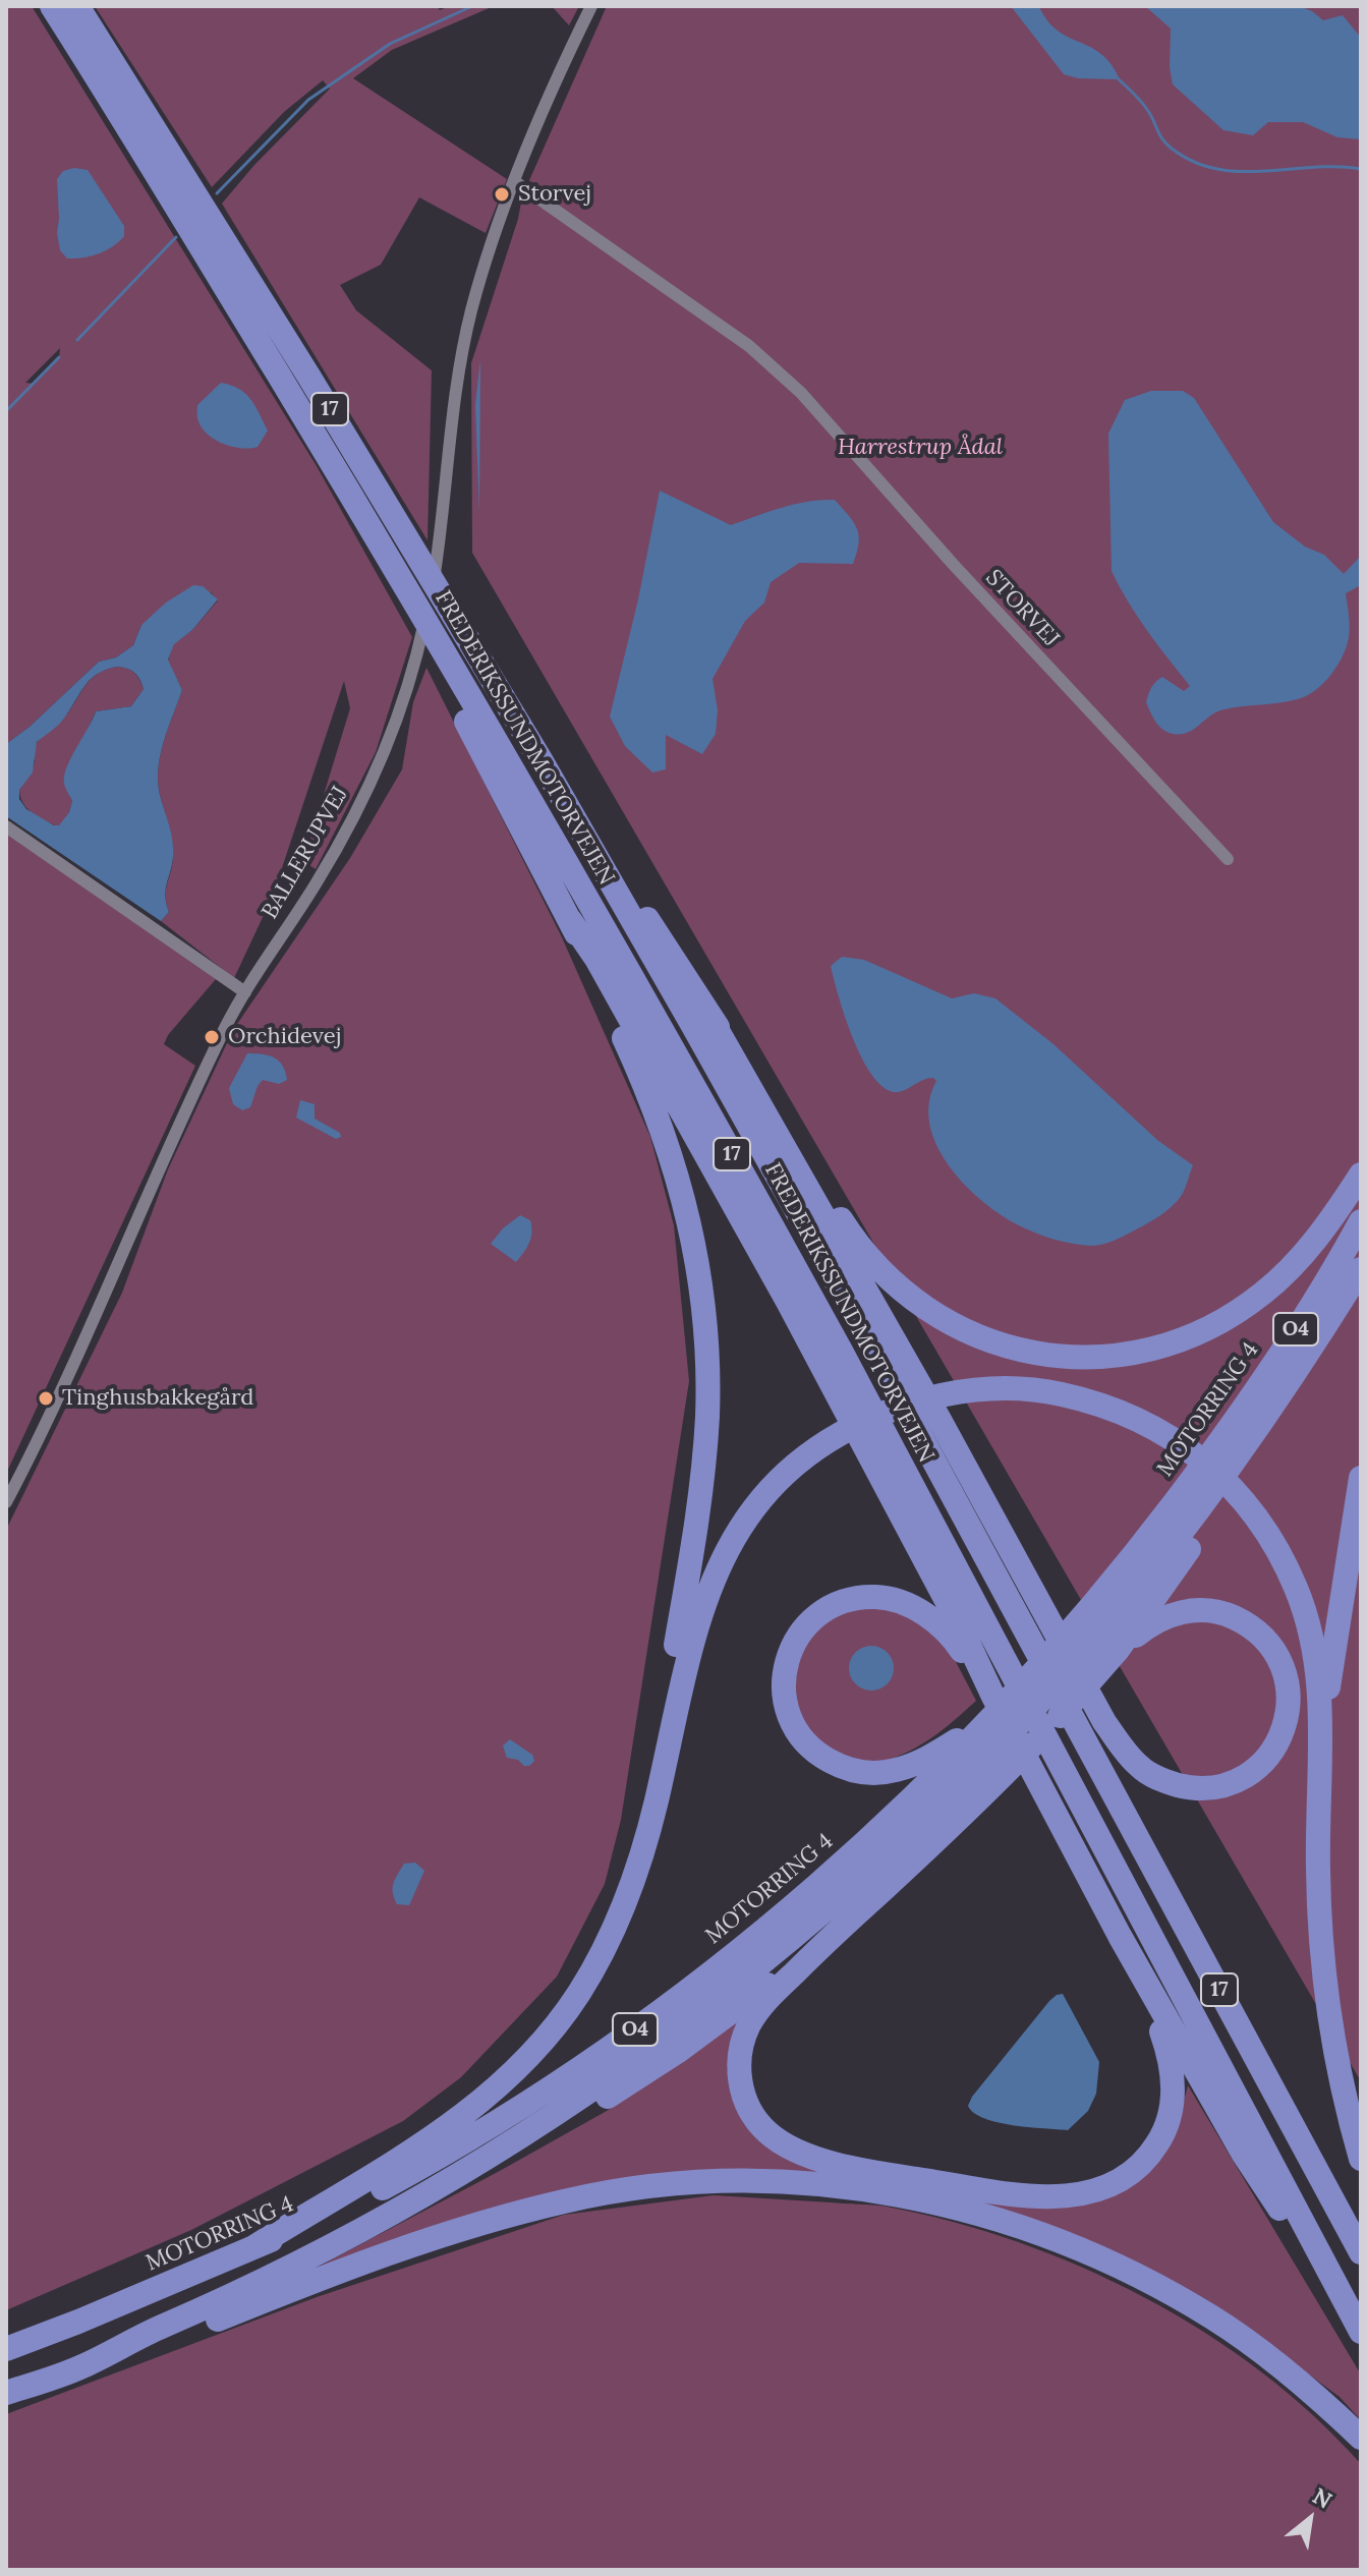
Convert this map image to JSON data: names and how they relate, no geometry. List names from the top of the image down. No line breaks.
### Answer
{"streets":{"highway":["17","FREDERIKSSUNDMOTORVEJEN","O4","MOTORRING 4"],"street":["STORVEJ","BALLERUPVEJ"]},"crossings":[["STORVEJ","BALLERUPVEJ"]],"parks":["Harrestrup Ådal"],"places":["Storvej","Orchidevej","Tinghusbakkegård"],"north":"top right"}
